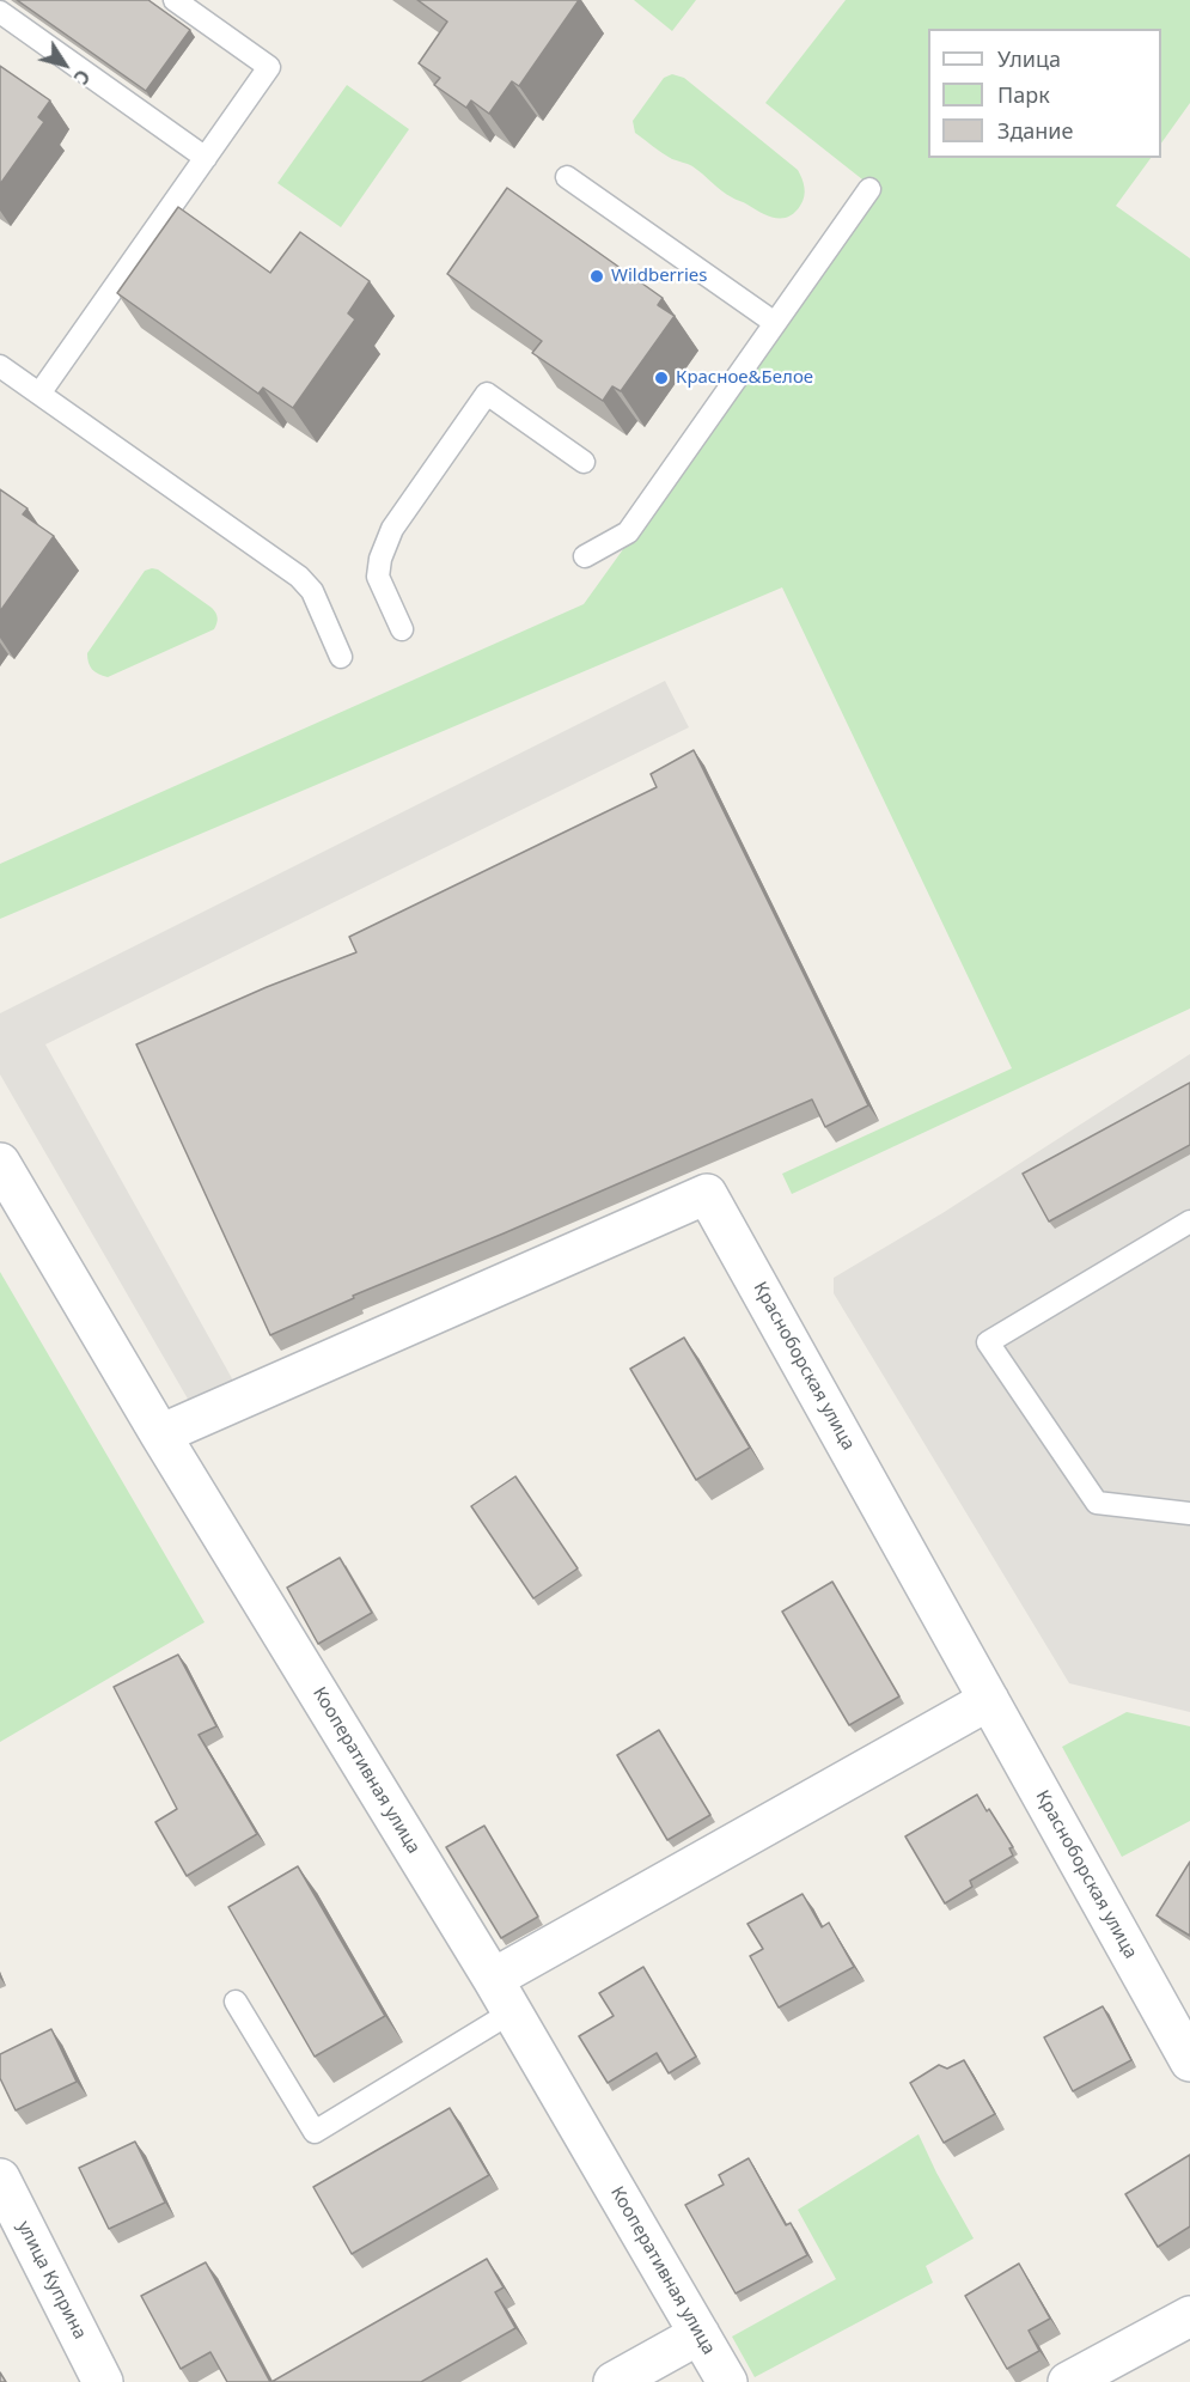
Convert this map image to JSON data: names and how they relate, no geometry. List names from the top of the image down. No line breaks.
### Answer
{"streets":{"street":["Красноборская улица","Кооперативная улица","улица Куприна"]},"crossings":[["Красноборская улица","Кооперативная улица"]],"places":["Wildberries","Красное&Белое"],"legend":["Улица","Парк","Здание"],"north":"bottom right"}
